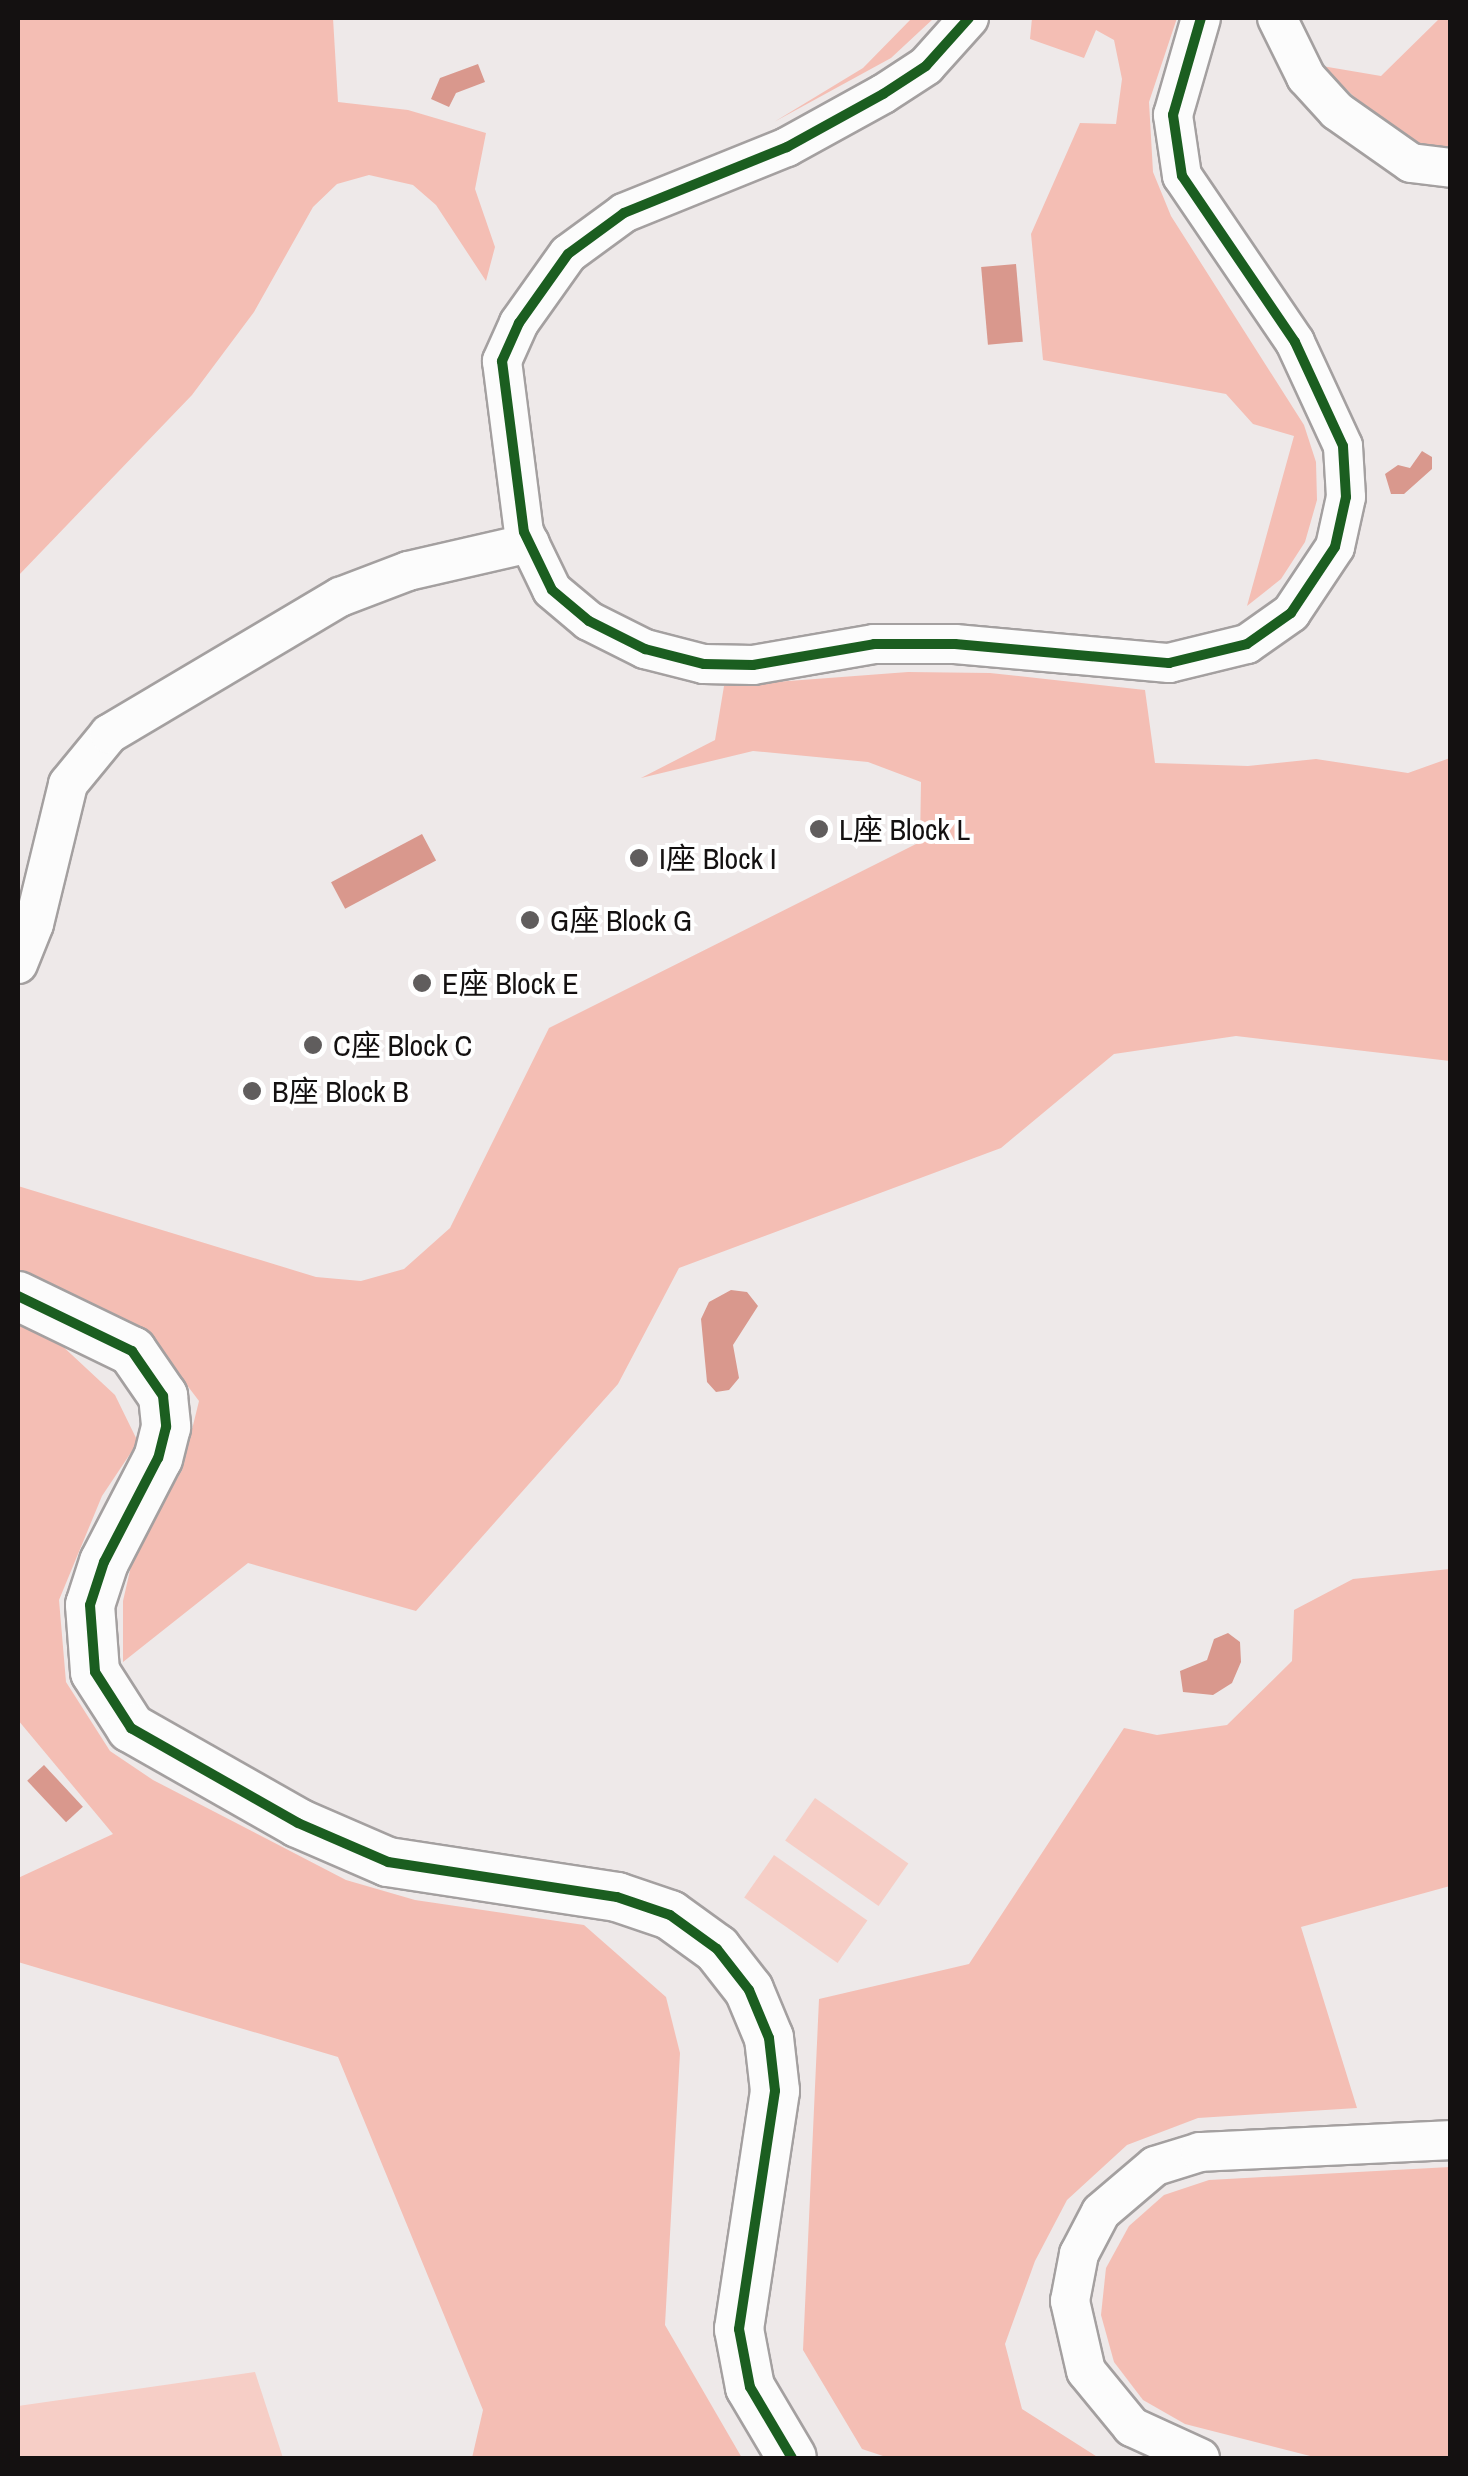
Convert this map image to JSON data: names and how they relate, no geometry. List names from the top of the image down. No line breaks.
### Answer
{"places":["L座 Block L","I座 Block I","G座 Block G","E座 Block E","C座 Block C","B座 Block B"]}
